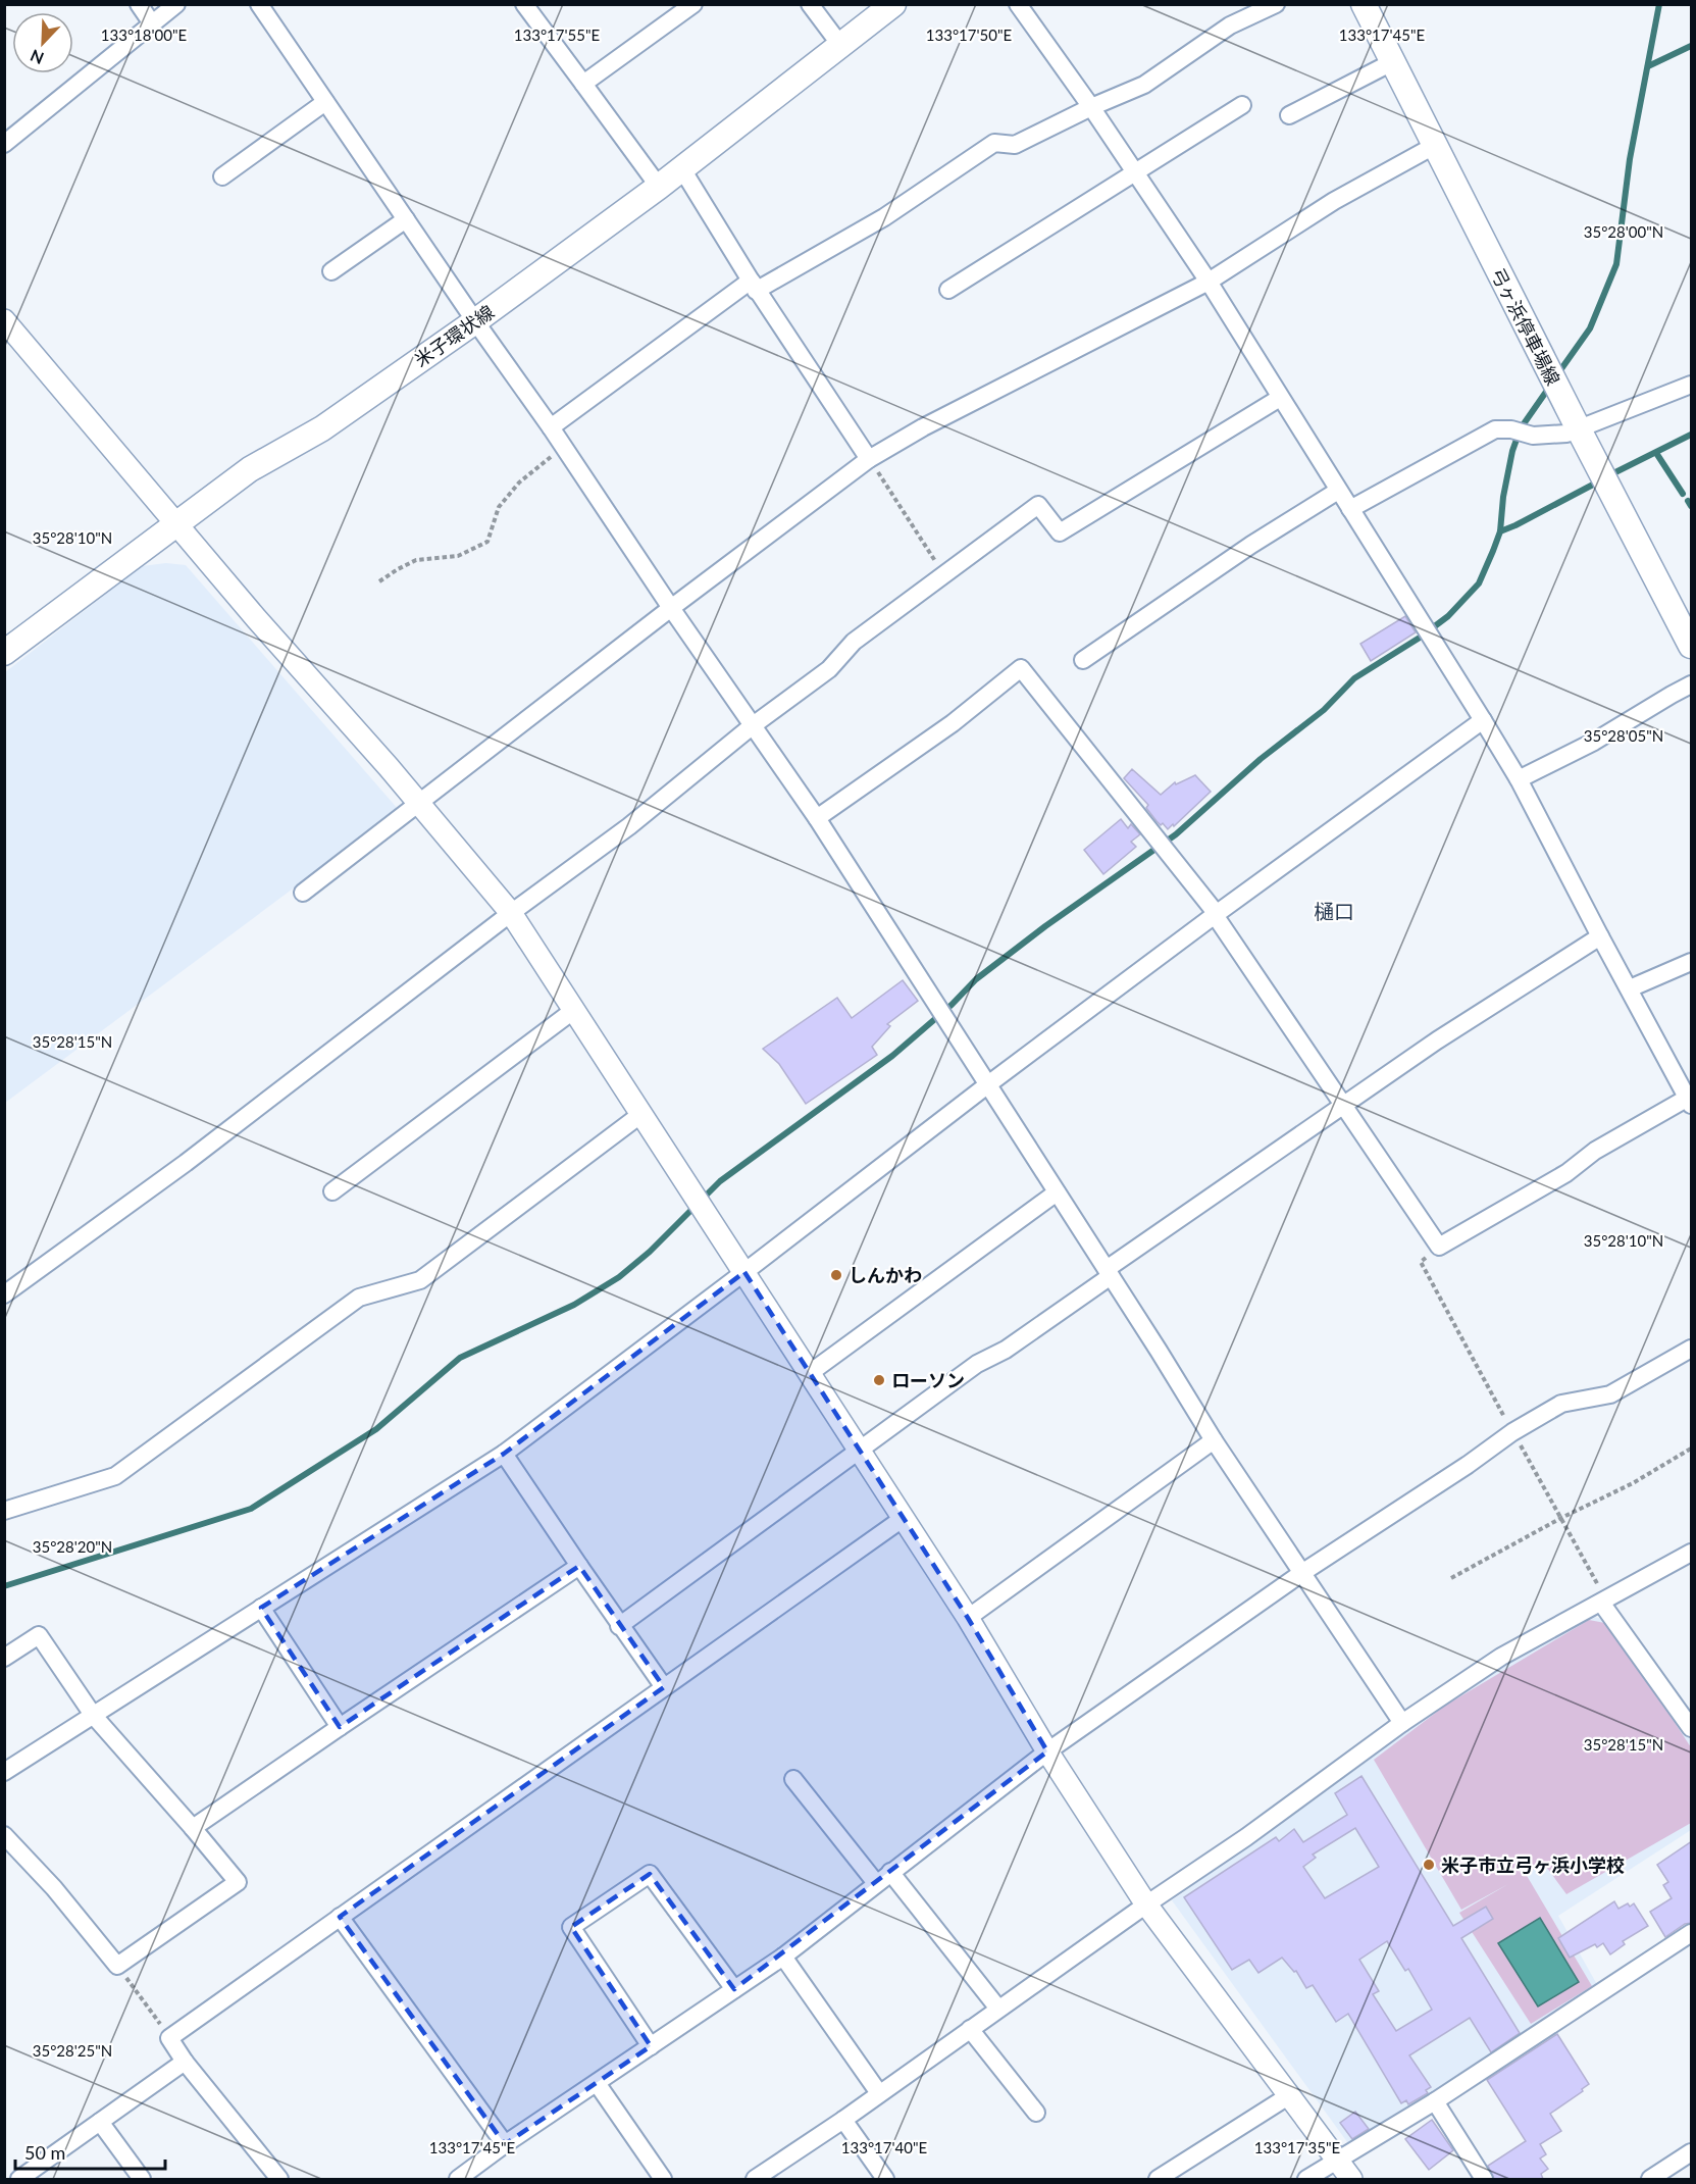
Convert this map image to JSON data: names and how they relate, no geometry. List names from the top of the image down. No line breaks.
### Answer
{"streets":{"main road":["弓ヶ浜停車場線","米子環状線"]},"districts":["樋口"],"places":["しんかわ","ローソン","米子市立弓ヶ浜小学校"],"scale_bar":"50 m","north":"bottom left","coordinates":["133°18'00\"E","133°17'55\"E","133°17'50\"E","133°17'45\"E","35°28'00\"N","35°28'10\"N","35°28'05\"N","35°28'15\"N","35°28'20\"N","35°28'25\"N","133°17'40\"E","133°17'35\"E"]}
